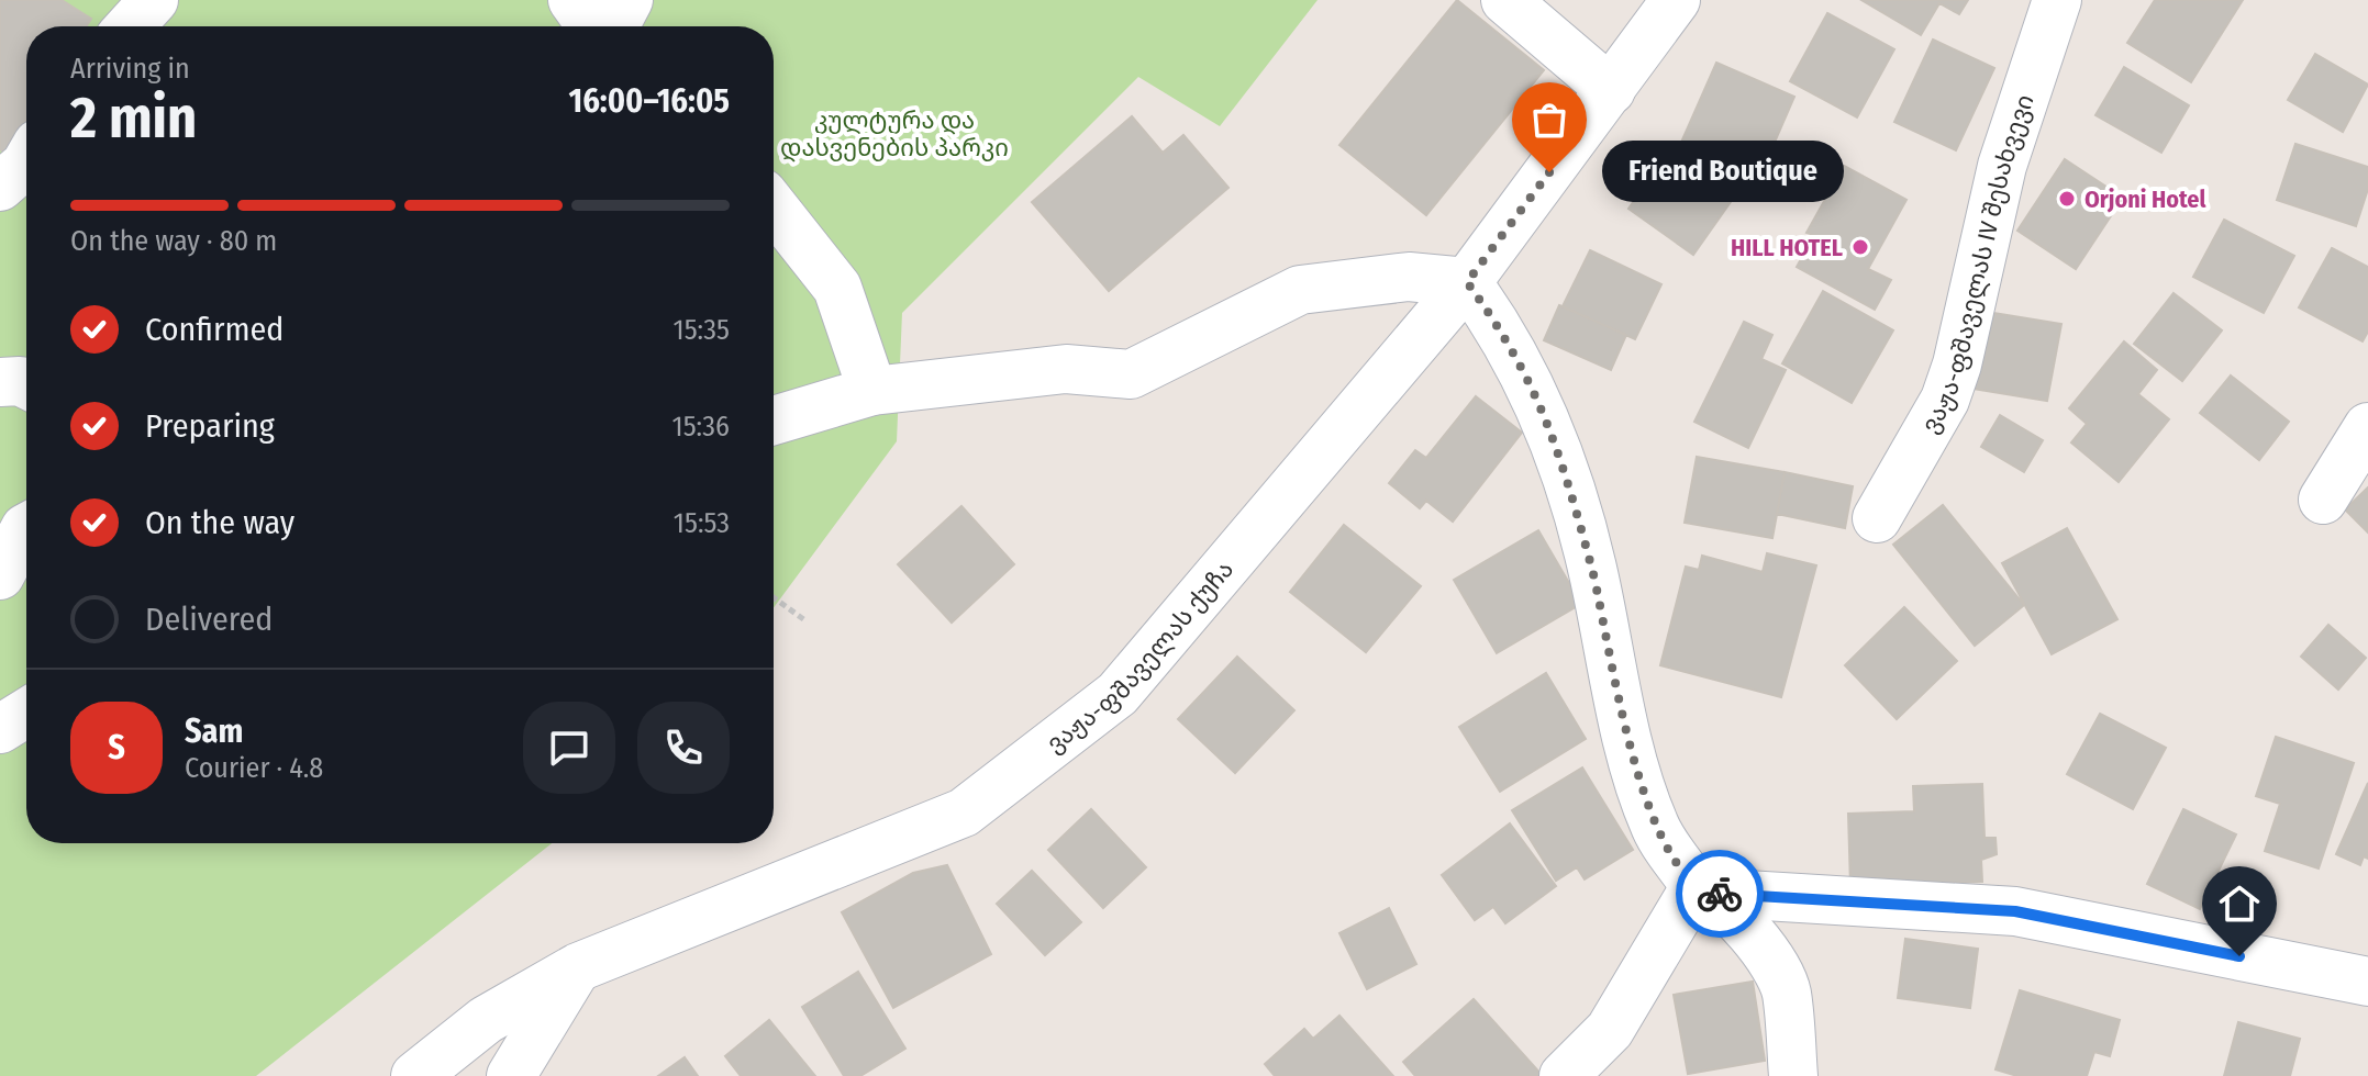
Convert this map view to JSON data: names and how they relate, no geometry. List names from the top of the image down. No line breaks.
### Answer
{"streets":{"street":["ვაჟა-ფშაველას IV შესახვევი","ვაჟა-ფშაველას ქუჩა"]},"parks":["კულტურა და დასვენების პარკი"],"places":["Friend Boutique","Orjoni Hotel","HILL HOTEL"],"page":{"heading":["2 min","Arriving in","16:00–16:05"],"panel":["Sam","Courier · 4.8"],"bubble":"Friend Boutique","bar":"On the way · 80 m","list":[["Confirmed","15:35"],["Preparing","15:36"],["On the way","15:53"],"Delivered"],"round":"S"}}
